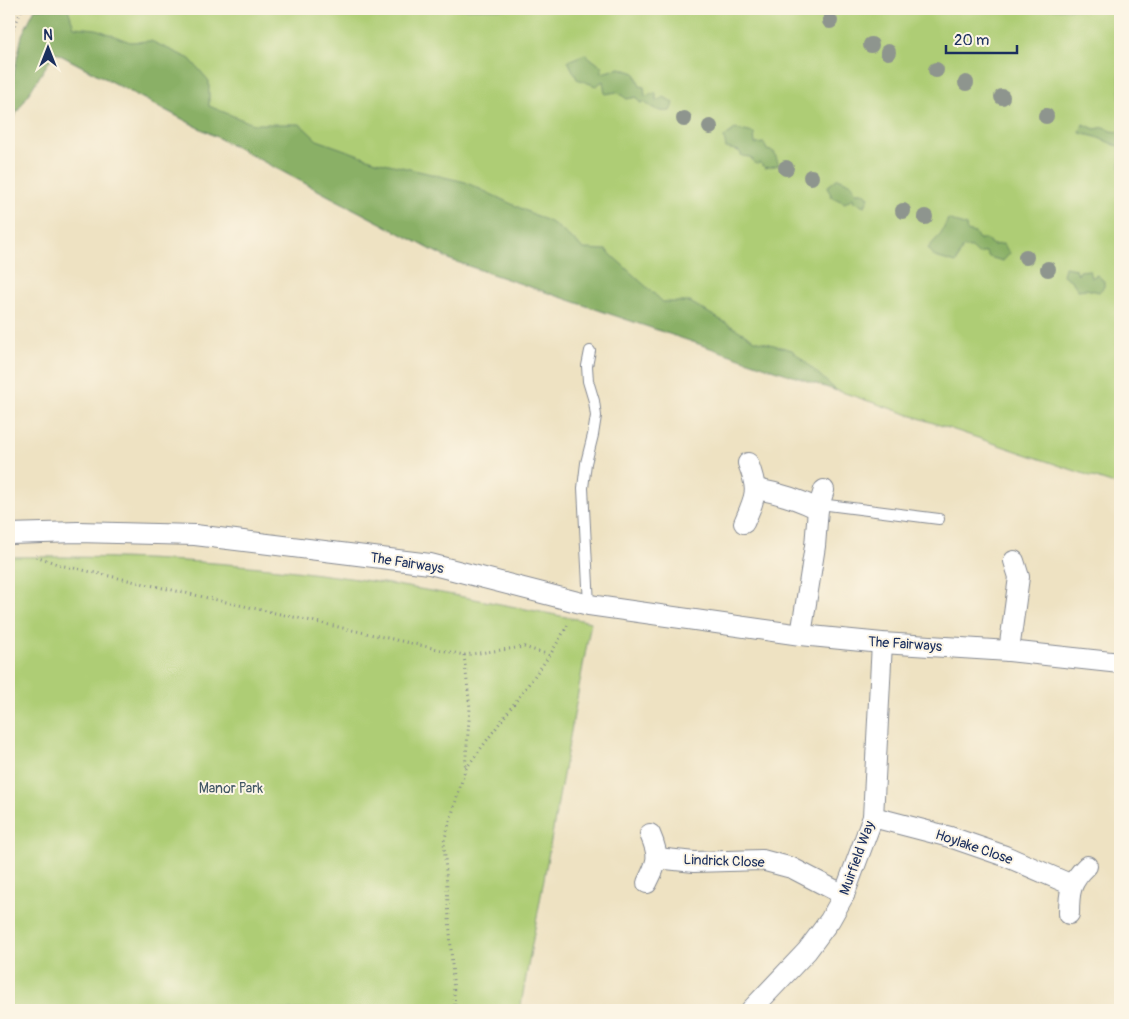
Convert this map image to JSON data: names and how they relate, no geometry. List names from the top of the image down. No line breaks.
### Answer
{"streets":{"street":["The Fairways","Hoylake Close","Muirfield Way","Lindrick Close"]},"crossings":[["The Fairways","Muirfield Way"],["Hoylake Close","Muirfield Way"],["Muirfield Way","Lindrick Close"]],"parks":["Manor Park"],"scale_bar":"20 m","north":"top"}
